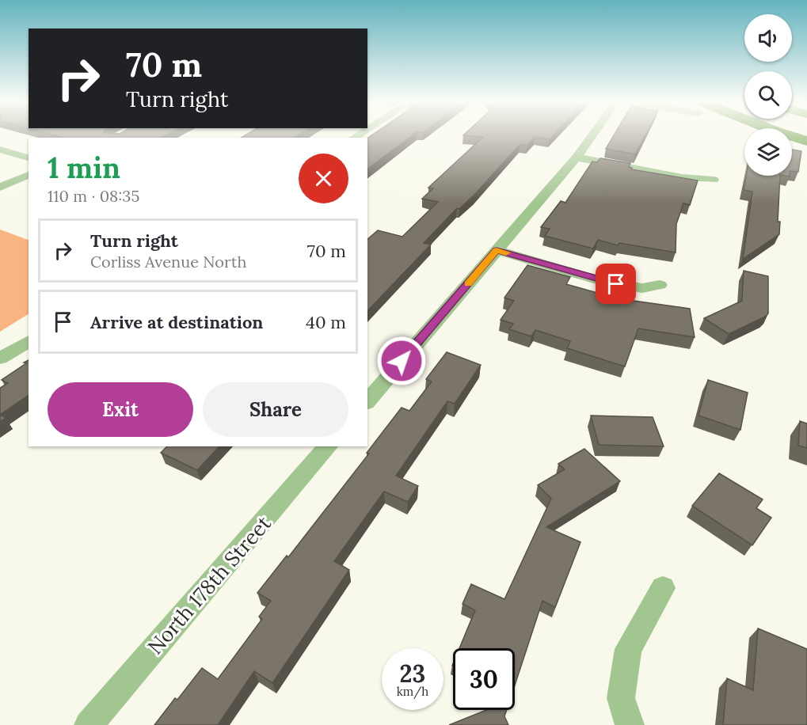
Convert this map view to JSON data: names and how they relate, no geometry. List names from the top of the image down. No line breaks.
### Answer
{"streets":{"street":["North 178th Street"]},"page":{"turn":["70 m","Turn right"],"heading":["1 min","110 m · 08:35"],"list":[{"name":"Turn right","note":"Corliss Avenue North","value":"70 m"},{"name":"Arrive at destination","value":"40 m"}],"buttons":["Exit","Share"],"speed":"23 km/h","limit":"30"}}
